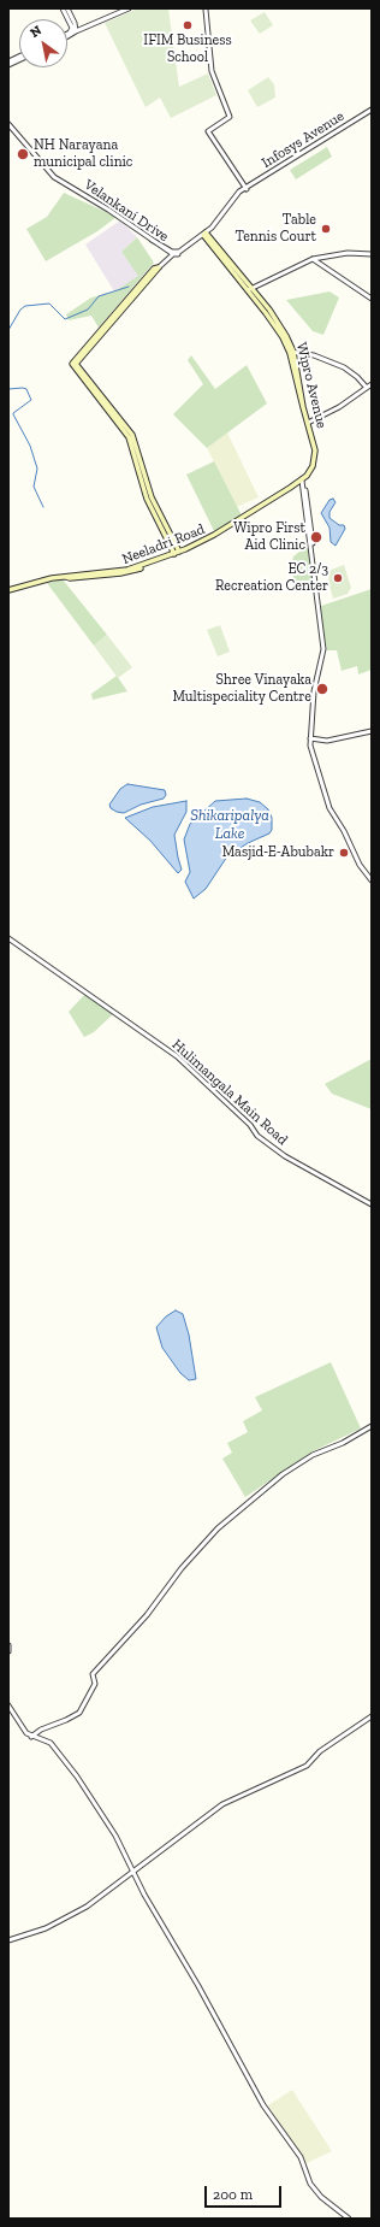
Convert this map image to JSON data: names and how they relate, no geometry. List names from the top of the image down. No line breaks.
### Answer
{"streets":{"main road":["Wipro Avenue","Neeladri Road"],"street":["Infosys Avenue","Velankani Drive","Hulimangala Main Road"]},"crossings":[["Wipro Avenue","Neeladri Road"]],"water":["Shikaripalya Lake"],"places":["IFIM Business School","NH Narayana municipal clinic","Table Tennis Court","Wipro First Aid Clinic","EC 2/3 Recreation Center","Shree Vinayaka Multispeciality Centre","Masjid-E-Abubakr"],"scale_bar":"200 m","north":"top left"}
